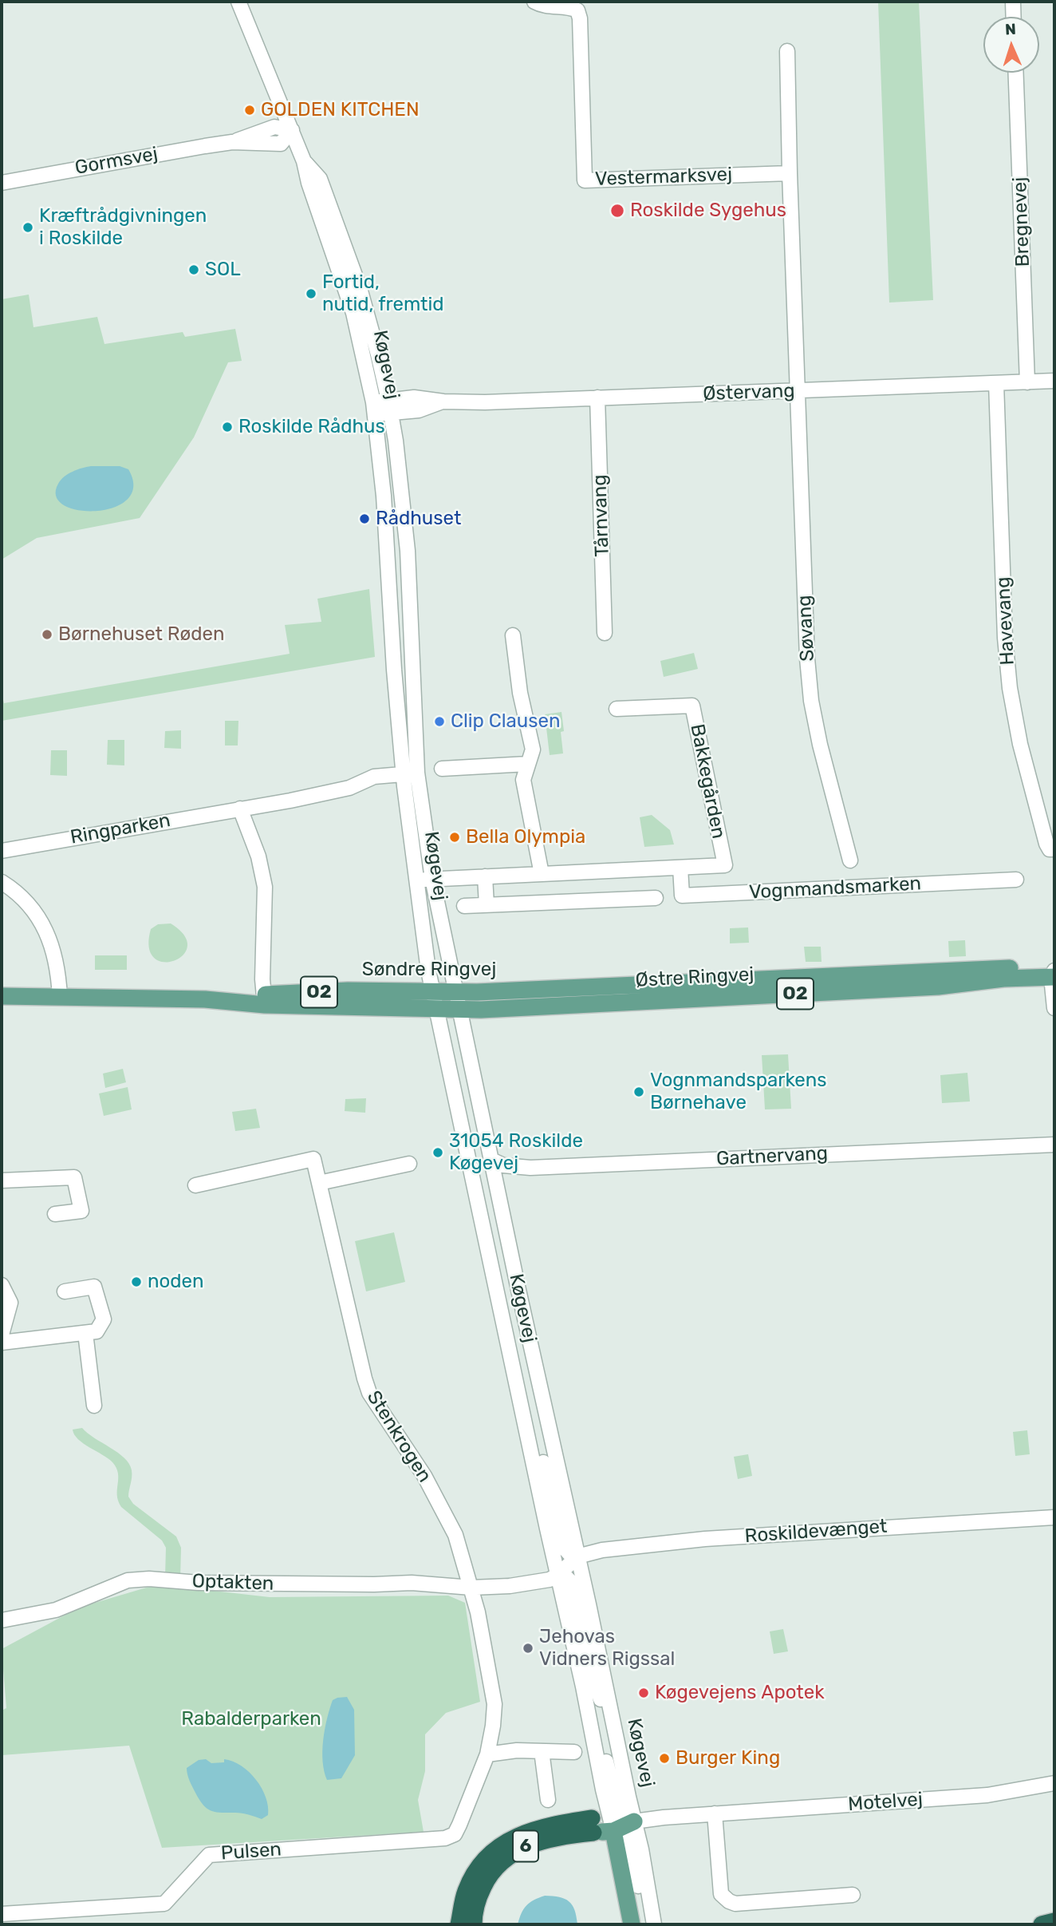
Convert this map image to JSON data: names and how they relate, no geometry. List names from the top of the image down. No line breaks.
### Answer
{"streets":{"highway":["6"],"main road":["Køgevej","Søndre Ringvej","Østre Ringvej","O2"],"street":["Gormsvej","Vestermarksvej","Bregnevej","Østervang","Tårnvang","Havevang","Søvang","Bakkegården","Ringparken","Vognmandsmarken","Gartnervang","Stenkrogen","Roskildevænget","Optakten","Motelvej","Pulsen"]},"crossings":[["Gormsvej","Køgevej"],["Bregnevej","Østervang"],["Køgevej","Østervang"],["Køgevej","Ringparken"],["Køgevej","Vognmandsmarken"],["Køgevej","Søndre Ringvej"],["Køgevej","Østre Ringvej"],["Køgevej","Gartnervang"],["Køgevej","Roskildevænget"],["Køgevej","Optakten"],["Køgevej","Motelvej"],["Køgevej","6"],["Østervang","Tårnvang"],["Østervang","Havevang"],["Østervang","Søvang"],["Bakkegården","Vognmandsmarken"],["Søndre Ringvej","Østre Ringvej"],["Stenkrogen","Optakten"],["Motelvej","6"]],"parks":["Rabalderparken"],"places":["GOLDEN KITCHEN","Roskilde Sygehus","Kræftrådgivningen i Roskilde","SOL","Fortid, nutid, fremtid","Roskilde Rådhus","Rådhuset","Børnehuset Røden","Clip Clausen","Bella Olympia","Vognmandsparkens Børnehave","31054 Roskilde Køgevej","noden","Jehovas Vidners Rigssal","Køgevejens Apotek","Burger King"],"north":"top"}
